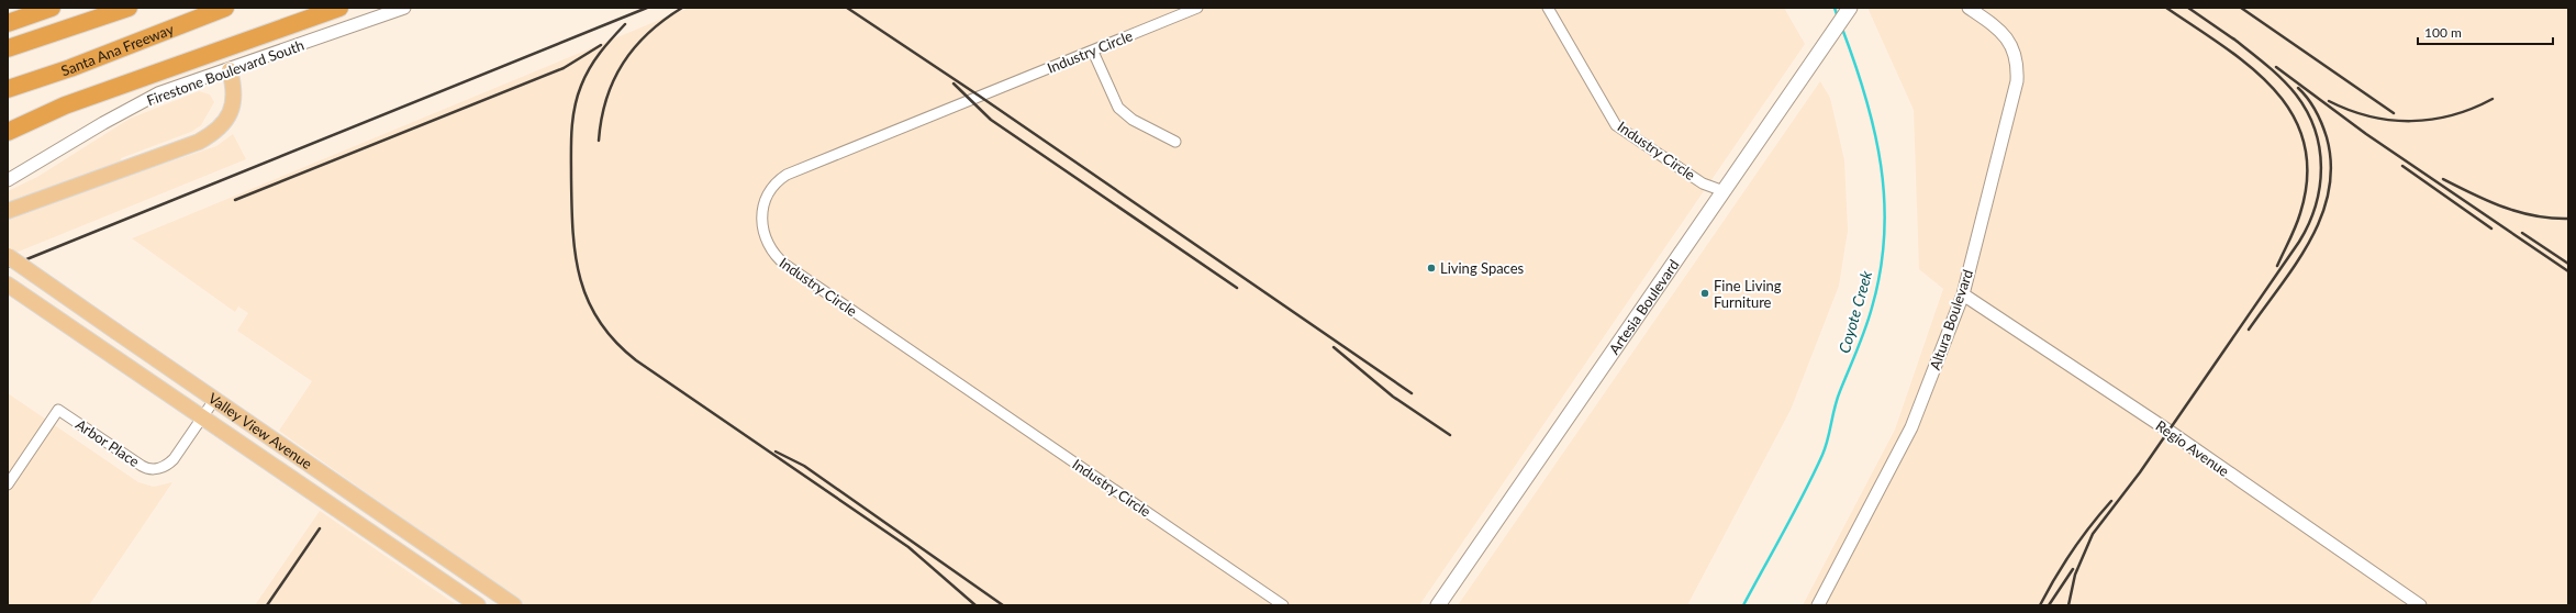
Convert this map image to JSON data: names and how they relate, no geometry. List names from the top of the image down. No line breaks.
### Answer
{"streets":{"highway":["Santa Ana Freeway"],"main road":["Artesia Boulevard","Valley View Avenue"],"street":["Industry Circle","Firestone Boulevard South","Altura Boulevard","Arbor Place","Regio Avenue"]},"crossings":[["Industry Circle","Artesia Boulevard"],["Altura Boulevard","Regio Avenue"],["Valley View Avenue","Arbor Place"]],"water":["Coyote Creek"],"places":["Living Spaces","Fine Living Furniture"],"scale_bar":"100 m"}
